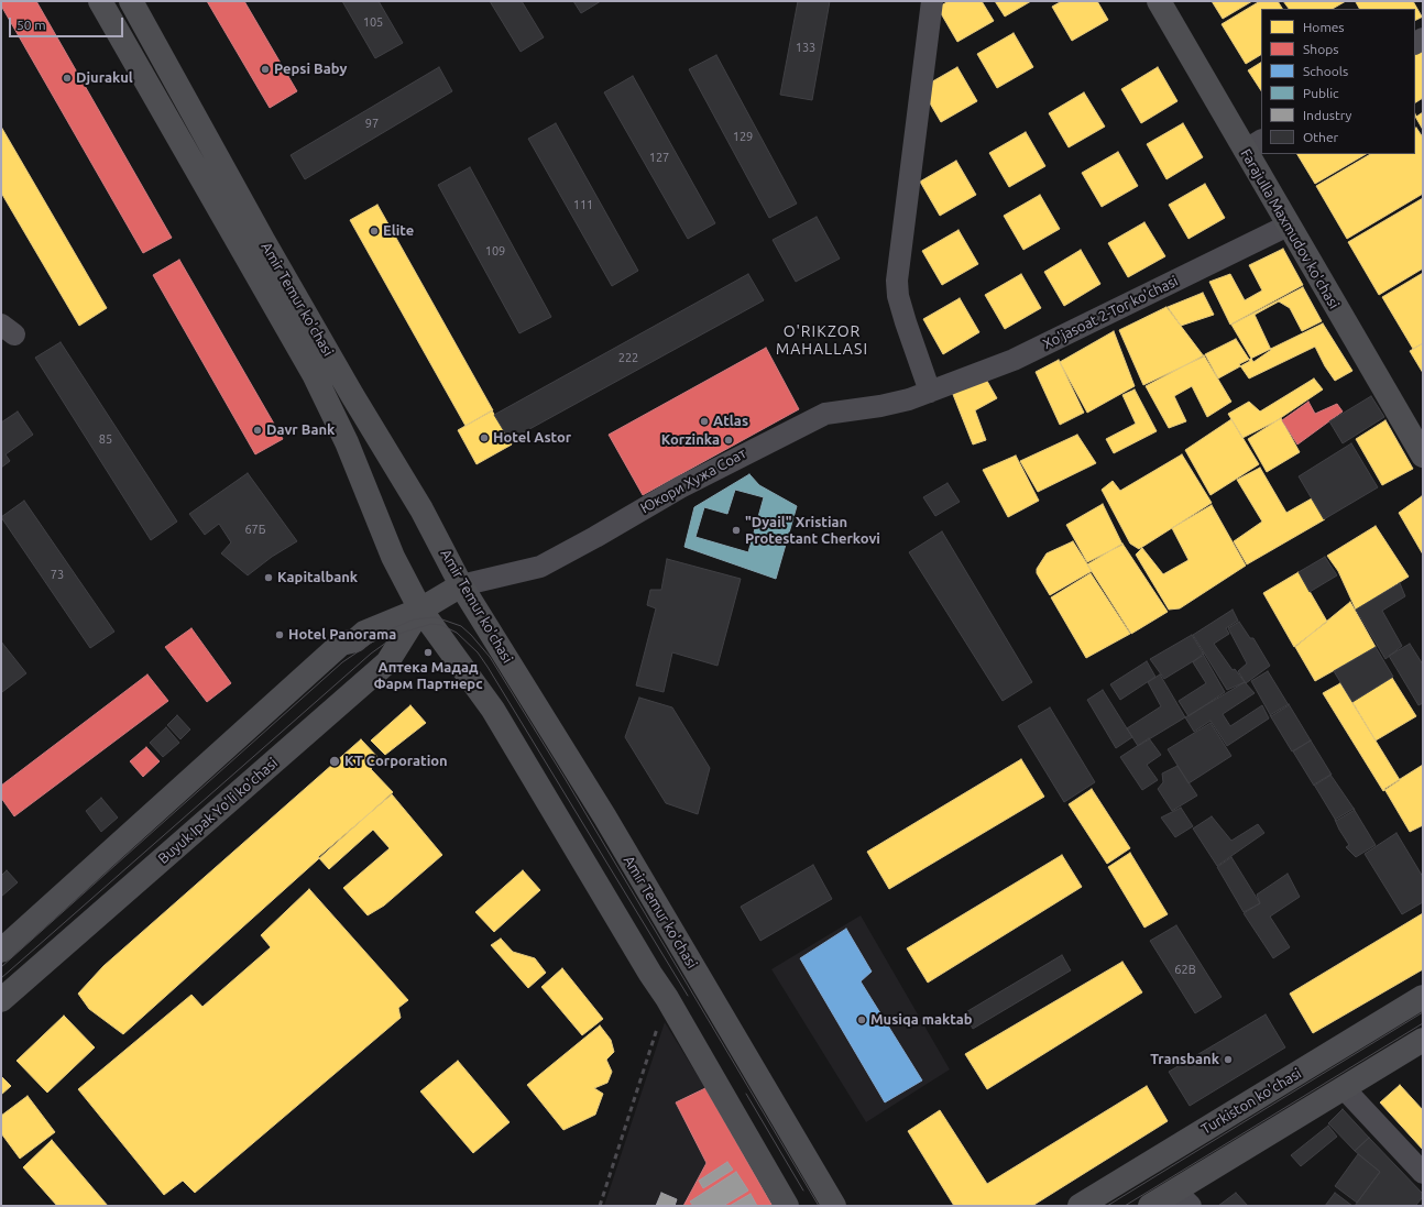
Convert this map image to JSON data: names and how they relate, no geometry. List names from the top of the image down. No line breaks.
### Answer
{"streets":{"main road":["Farajulla Maxmudov ko'chasi","Amir Temur ko'chasi","Buyuk Ipak Yo'li ko'chasi","Turkiston ko'chasi"],"street":["Xo'jasoat 2-Tor ko'chasi","Юкори Хужа Соат"]},"crossings":[["Farajulla Maxmudov ko'chasi","Xo'jasoat 2-Tor ko'chasi"],["Amir Temur ko'chasi","Юкори Хужа Соат"],["Amir Temur ko'chasi","Buyuk Ipak Yo'li ko'chasi"],["Xo'jasoat 2-Tor ko'chasi","Юкори Хужа Соат"],["Юкори Хужа Соат","Buyuk Ipak Yo'li ko'chasi"]],"districts":["O'RIKZOR MAHALLASI"],"places":["Pepsi Baby","Djurakul","Elite","Atlas","Davr Bank","Hotel Astor","Korzinka","\"Dyail\" Xristian Protestant Cherkovi","Kapitalbank","Hotel Panorama","Аптека Мадад Фарм Партнерс","KT Corporation","Musiqa maktab","Transbank"],"house_numbers":["105","133","97","129","127","111","109","222","85","67Б","73","62В"],"legend":["Homes","Shops","Schools","Public","Industry","Other"],"scale_bar":"50 m"}
